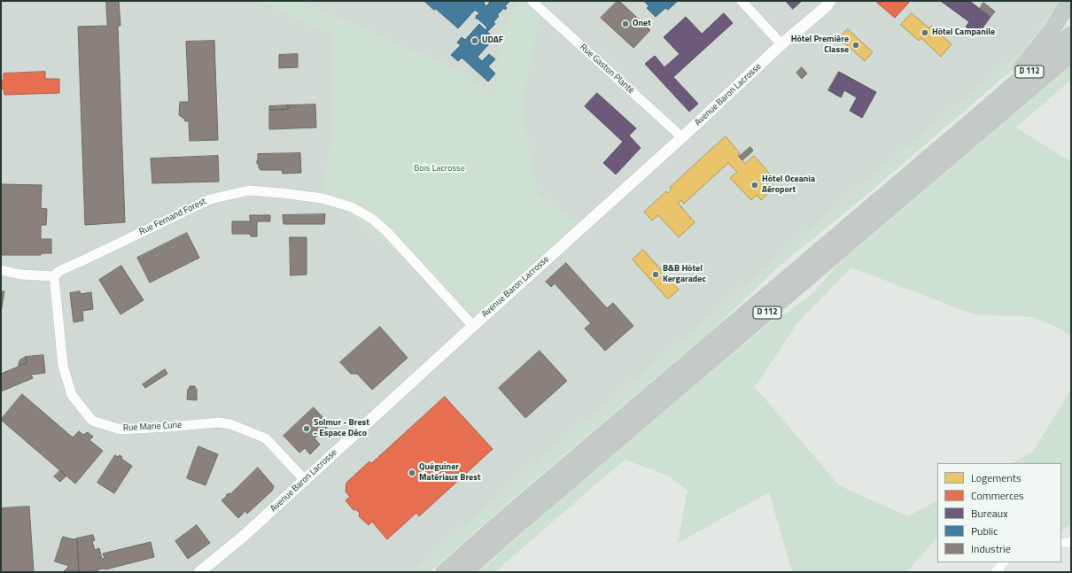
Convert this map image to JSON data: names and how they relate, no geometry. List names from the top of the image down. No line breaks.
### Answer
{"streets":{"highway":["D 112"],"street":["Rue Gaston Planté","Avenue Baron Lacrosse","Rue Fernand Forest","Rue Marie Curie"]},"crossings":[["Rue Gaston Planté","Avenue Baron Lacrosse"],["Avenue Baron Lacrosse","Rue Fernand Forest"],["Avenue Baron Lacrosse","Rue Marie Curie"],["Rue Fernand Forest","Rue Marie Curie"]],"parks":["Bois Lacrosse"],"places":["Onet","Hôtel Campanile","UDAF","Hôtel Première Classe","Hôtel Oceania Aéroport","B&B Hôtel Kergaradec","Solmur - Brest - Espace Déco","Quéguiner Matériaux Brest"],"legend":["Logements","Commerces","Bureaux","Public","Industrie"]}
